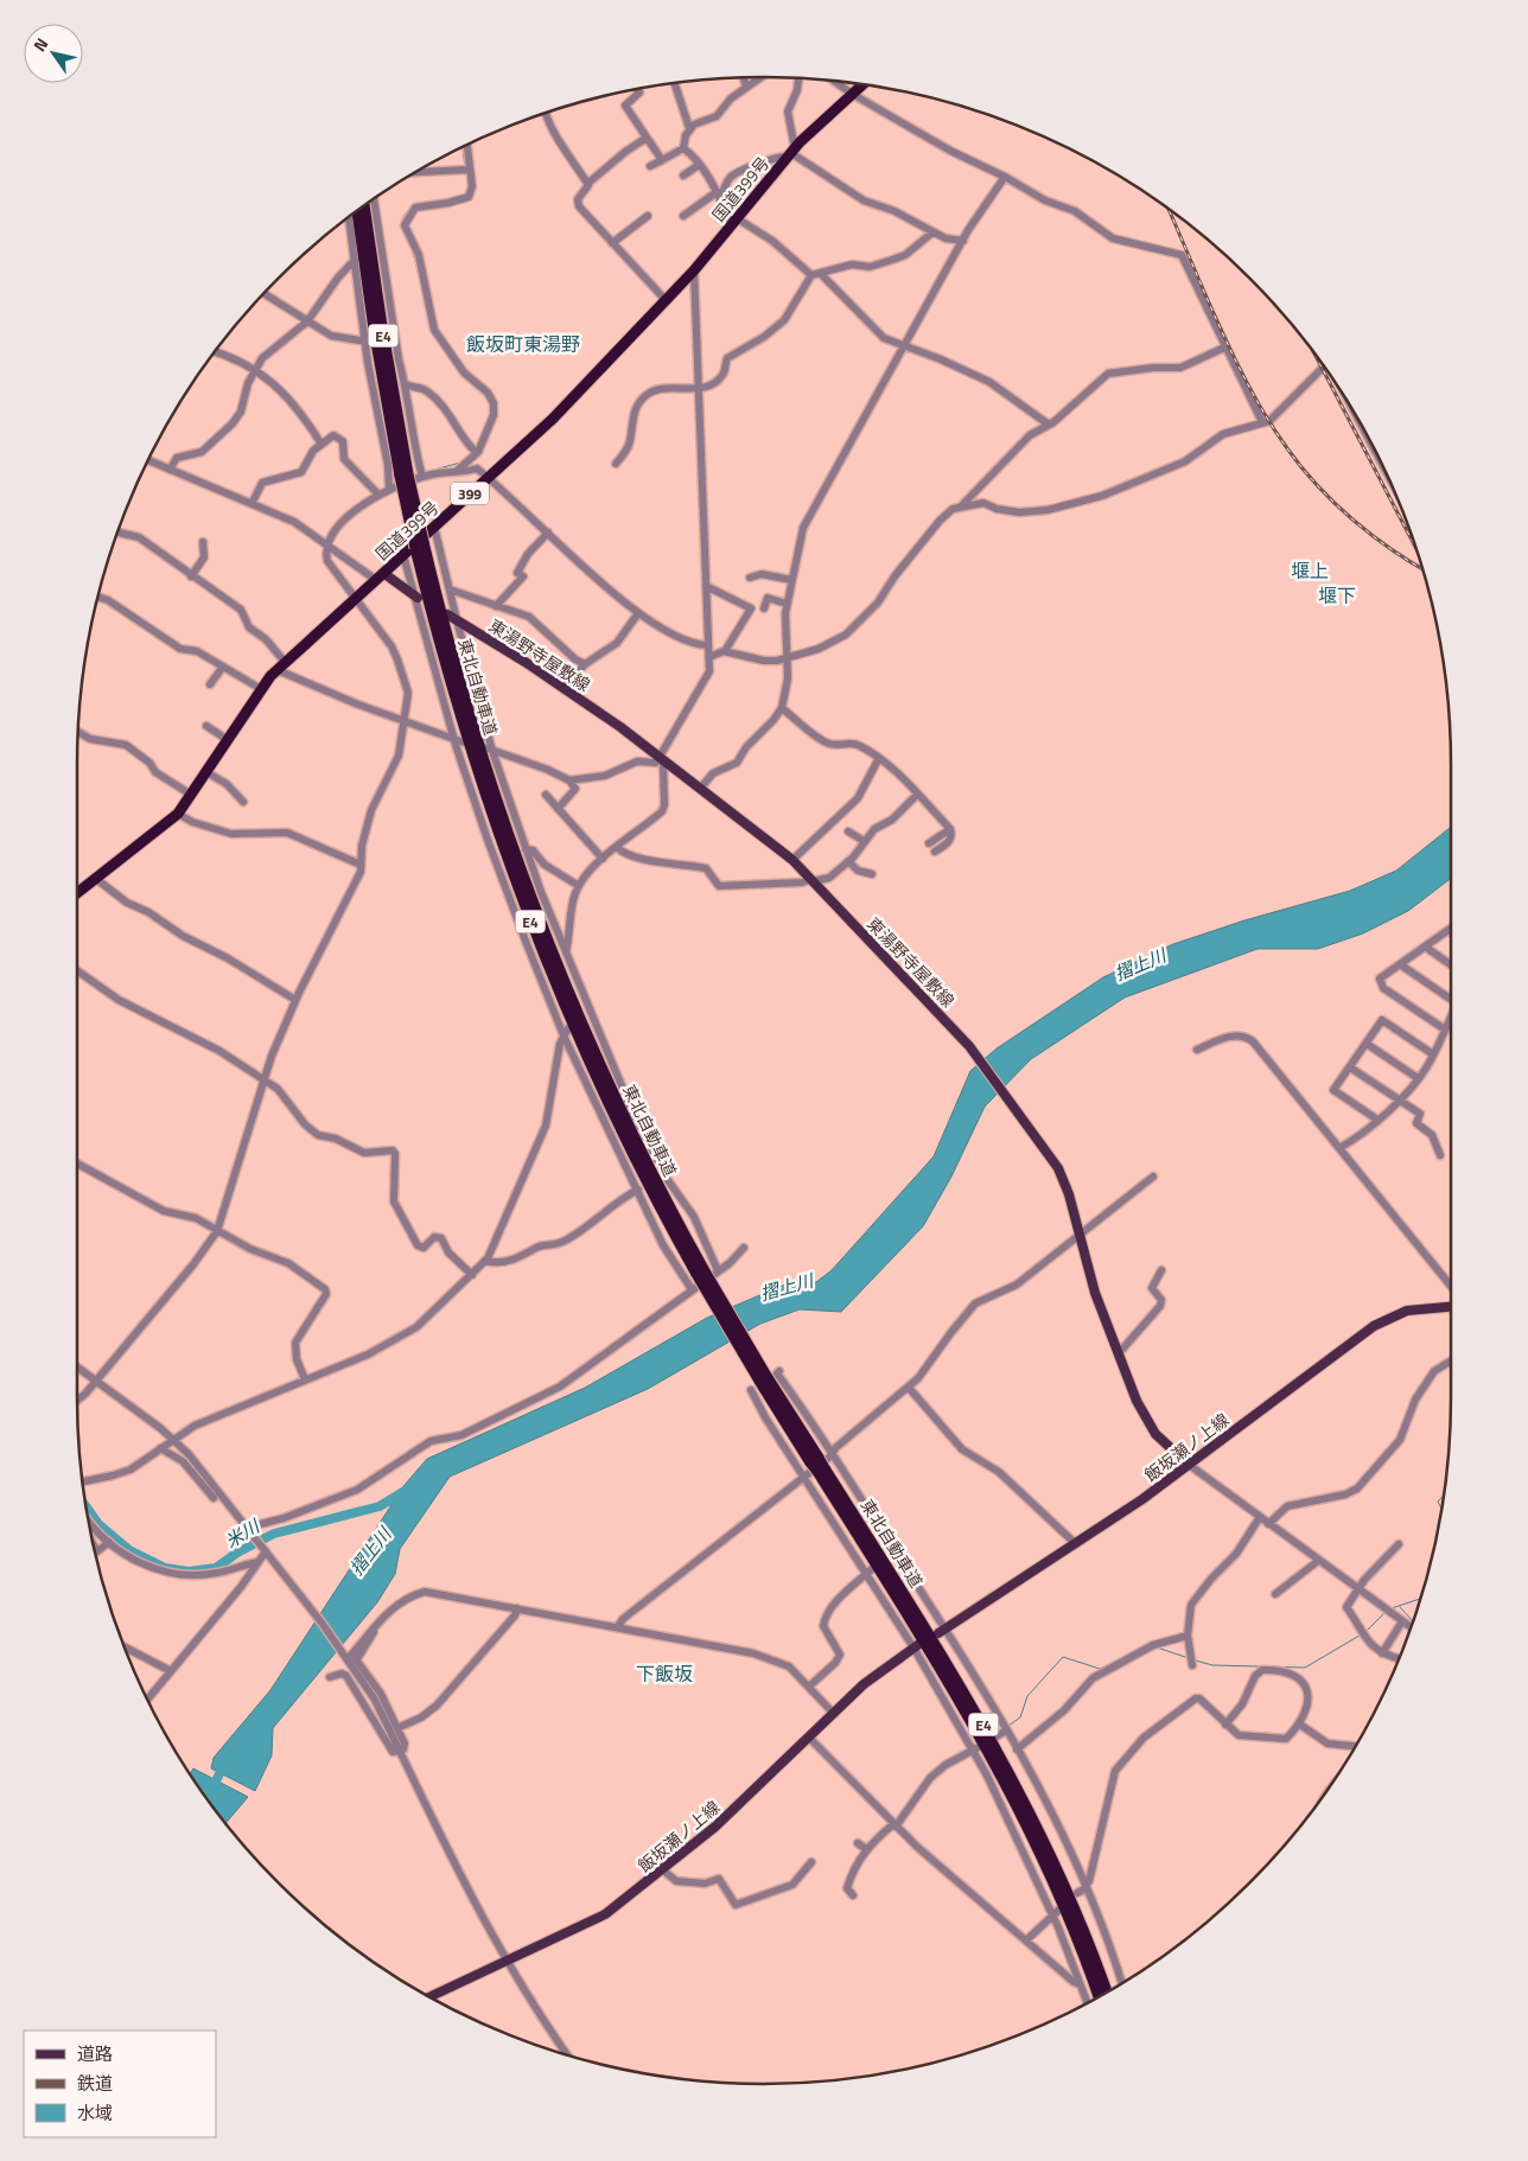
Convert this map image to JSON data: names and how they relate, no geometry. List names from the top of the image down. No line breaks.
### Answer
{"streets":{"highway":["国道399号","E4","399","東北自動車道"],"main road":["東湯野寺屋敷線","飯坂瀬ノ上線"]},"crossings":[["東湯野寺屋敷線","飯坂瀬ノ上線"]],"districts":["飯坂町東湯野","堰上","堰下","下飯坂"],"water":["摺上川","米川"],"legend":["道路","鉄道","水域"],"north":"top left"}
